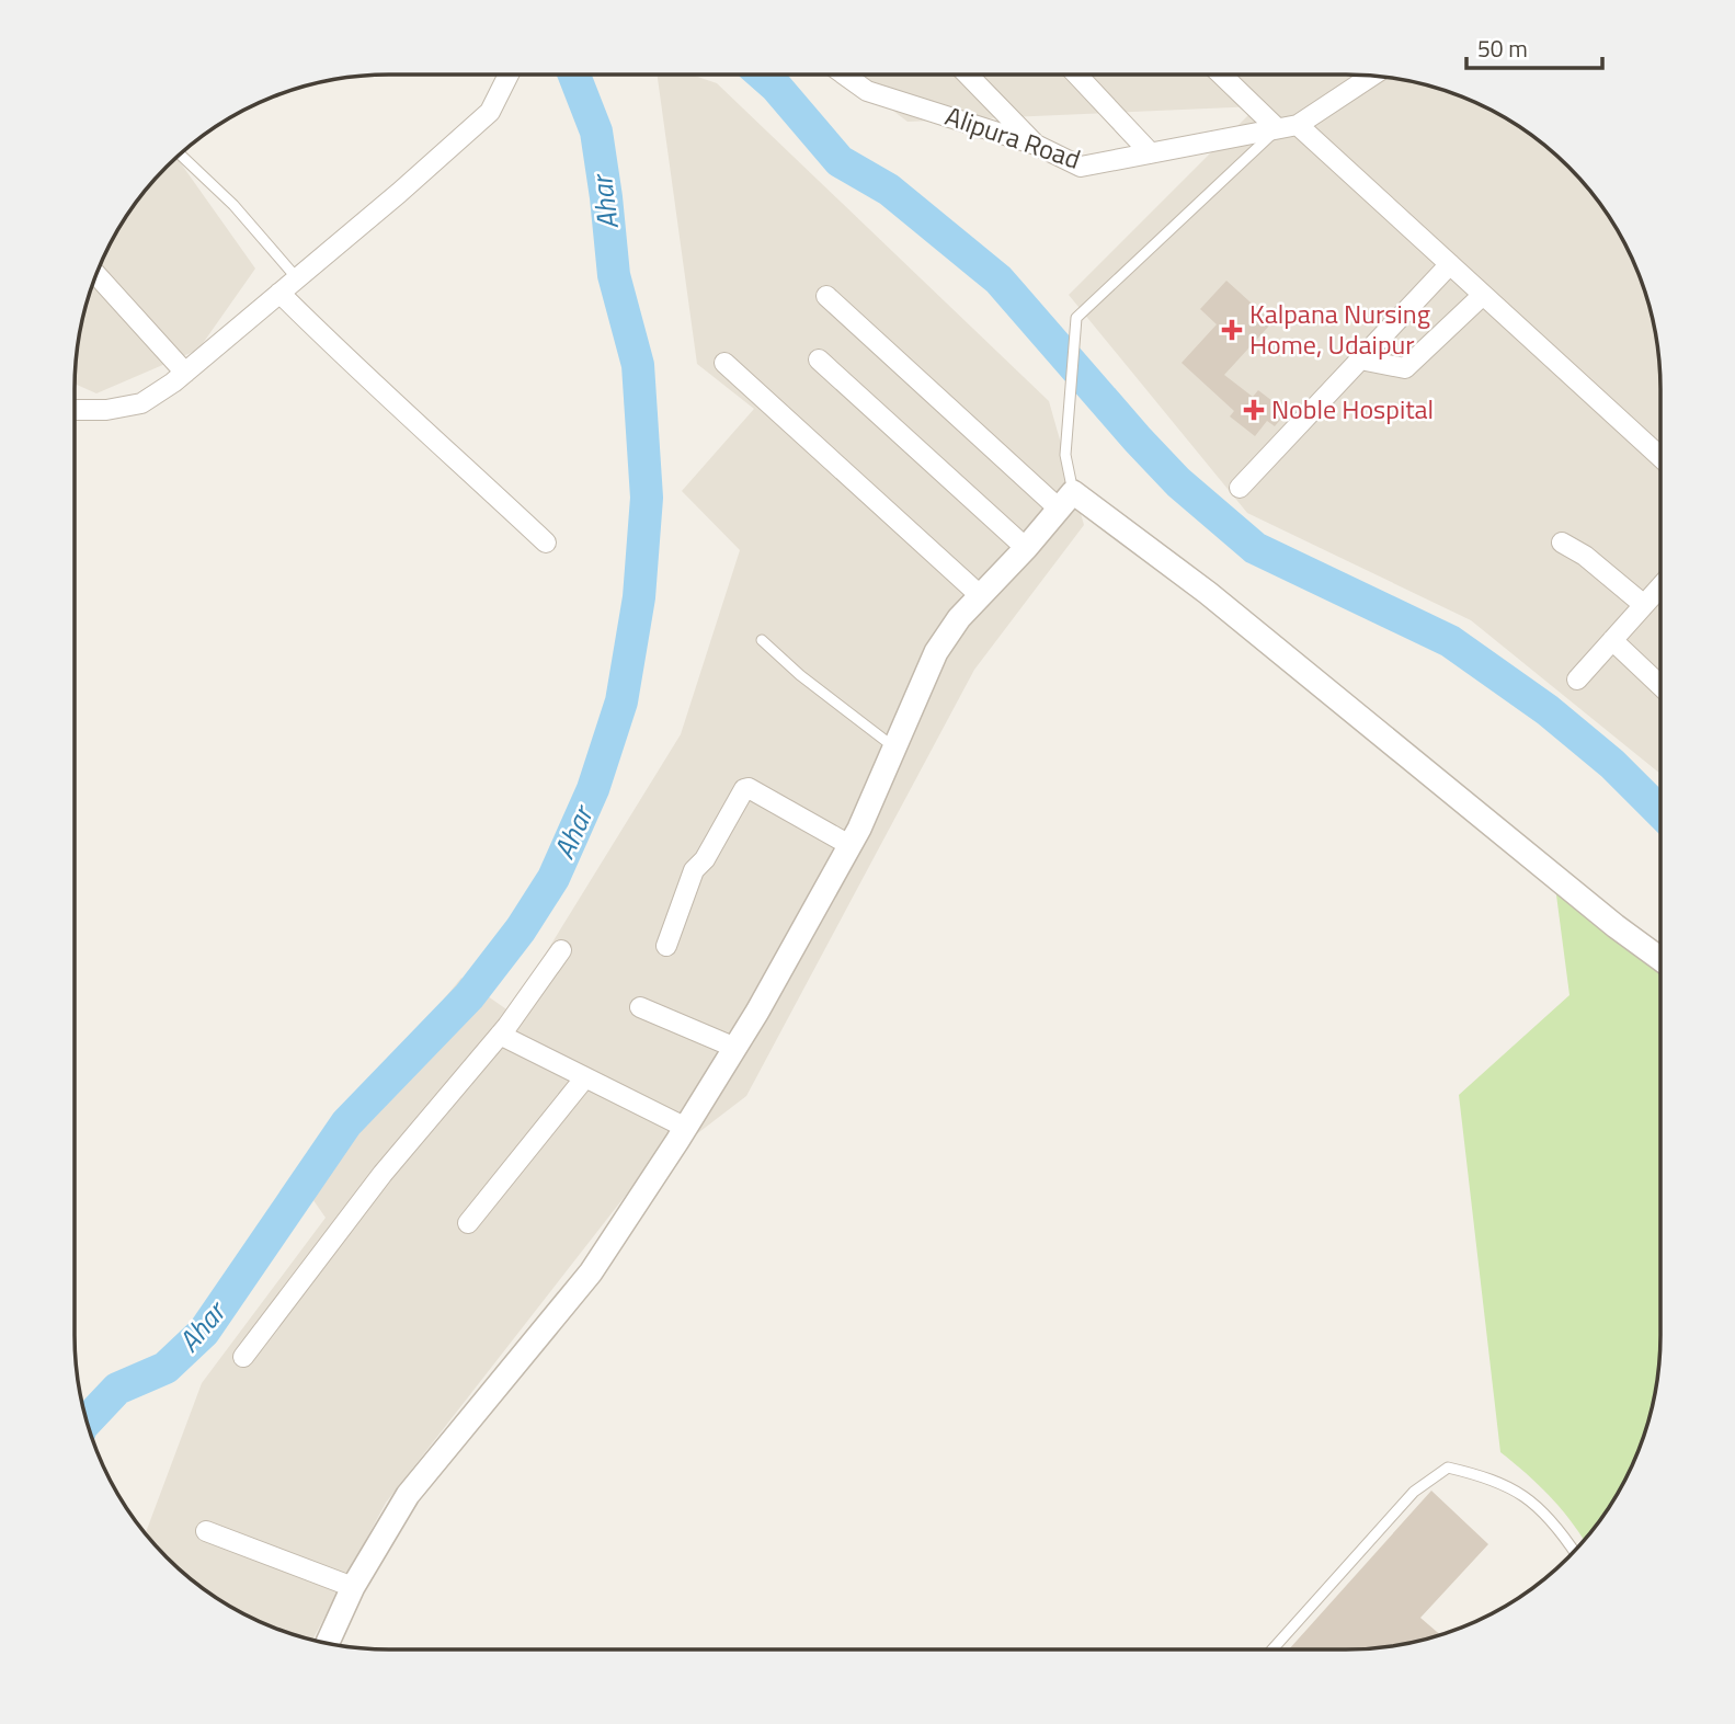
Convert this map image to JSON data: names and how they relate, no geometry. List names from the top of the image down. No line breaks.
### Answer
{"streets":{"street":["Alipura Road"]},"water":["Ahar"],"places":{"health":["Kalpana Nursing Home, Udaipur","Noble Hospital"]},"scale_bar":"50 m"}
